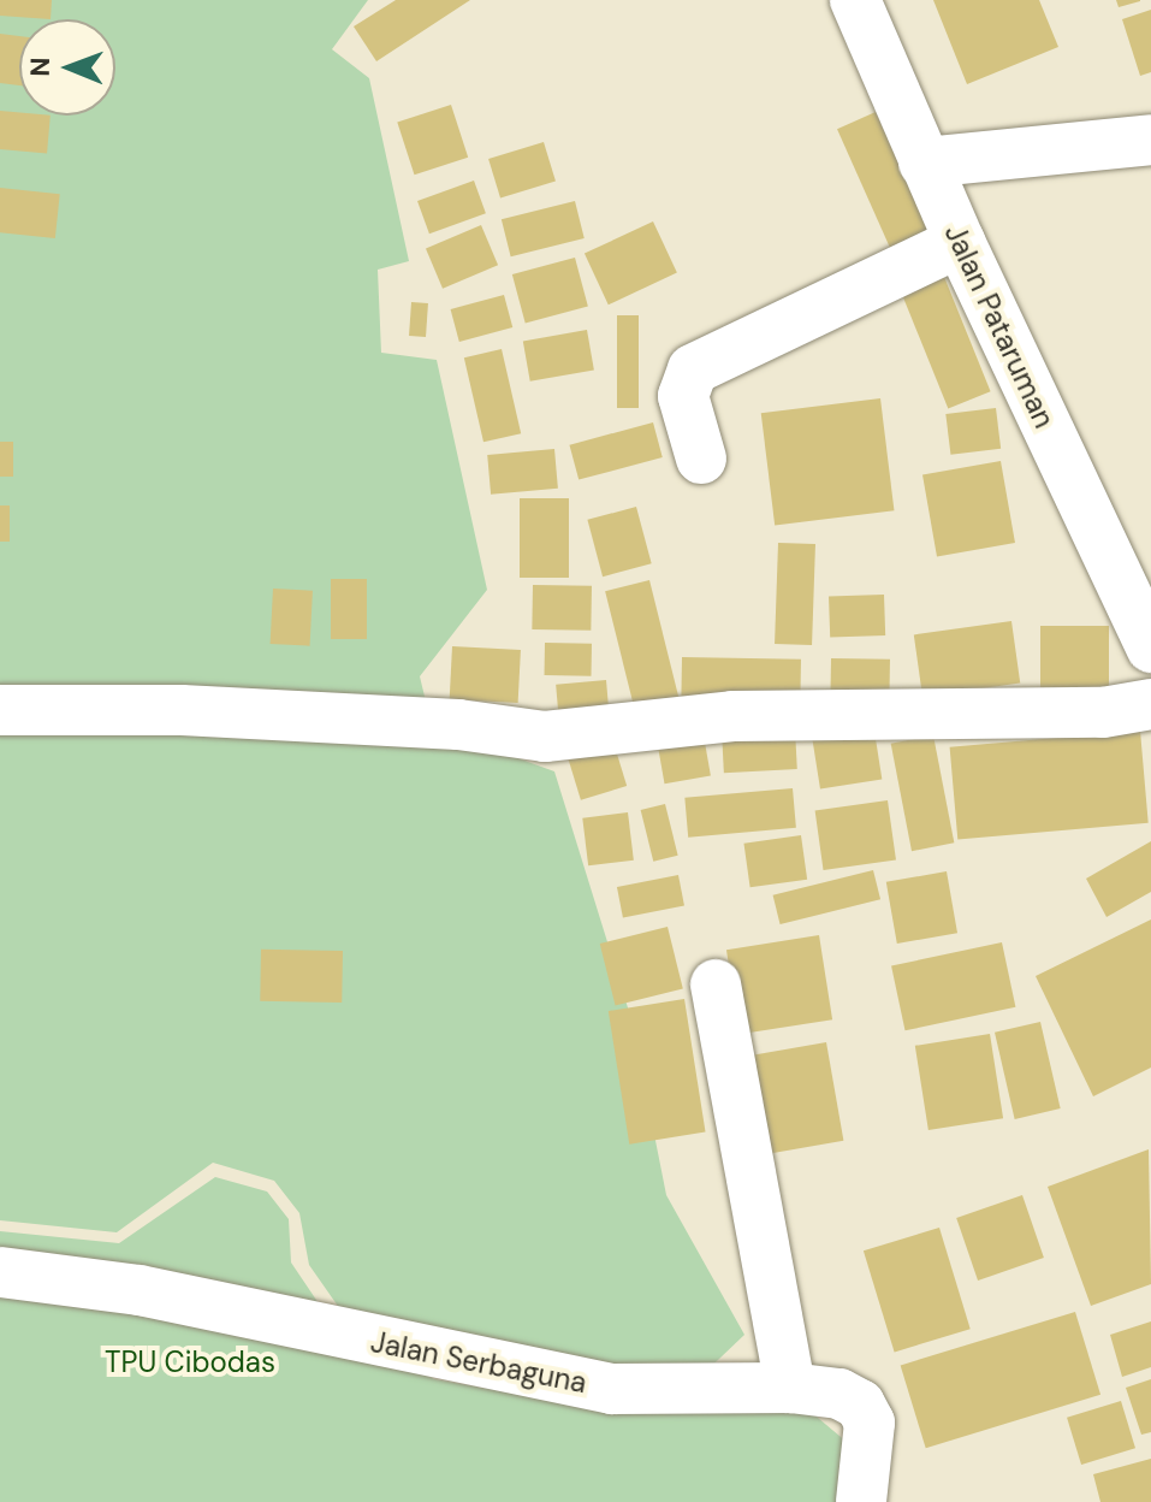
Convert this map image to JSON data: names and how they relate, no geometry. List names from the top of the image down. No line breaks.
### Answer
{"streets":{"street":["Jalan Pataruman","Jalan Serbaguna"]},"parks":["TPU Cibodas"],"north":"left"}
